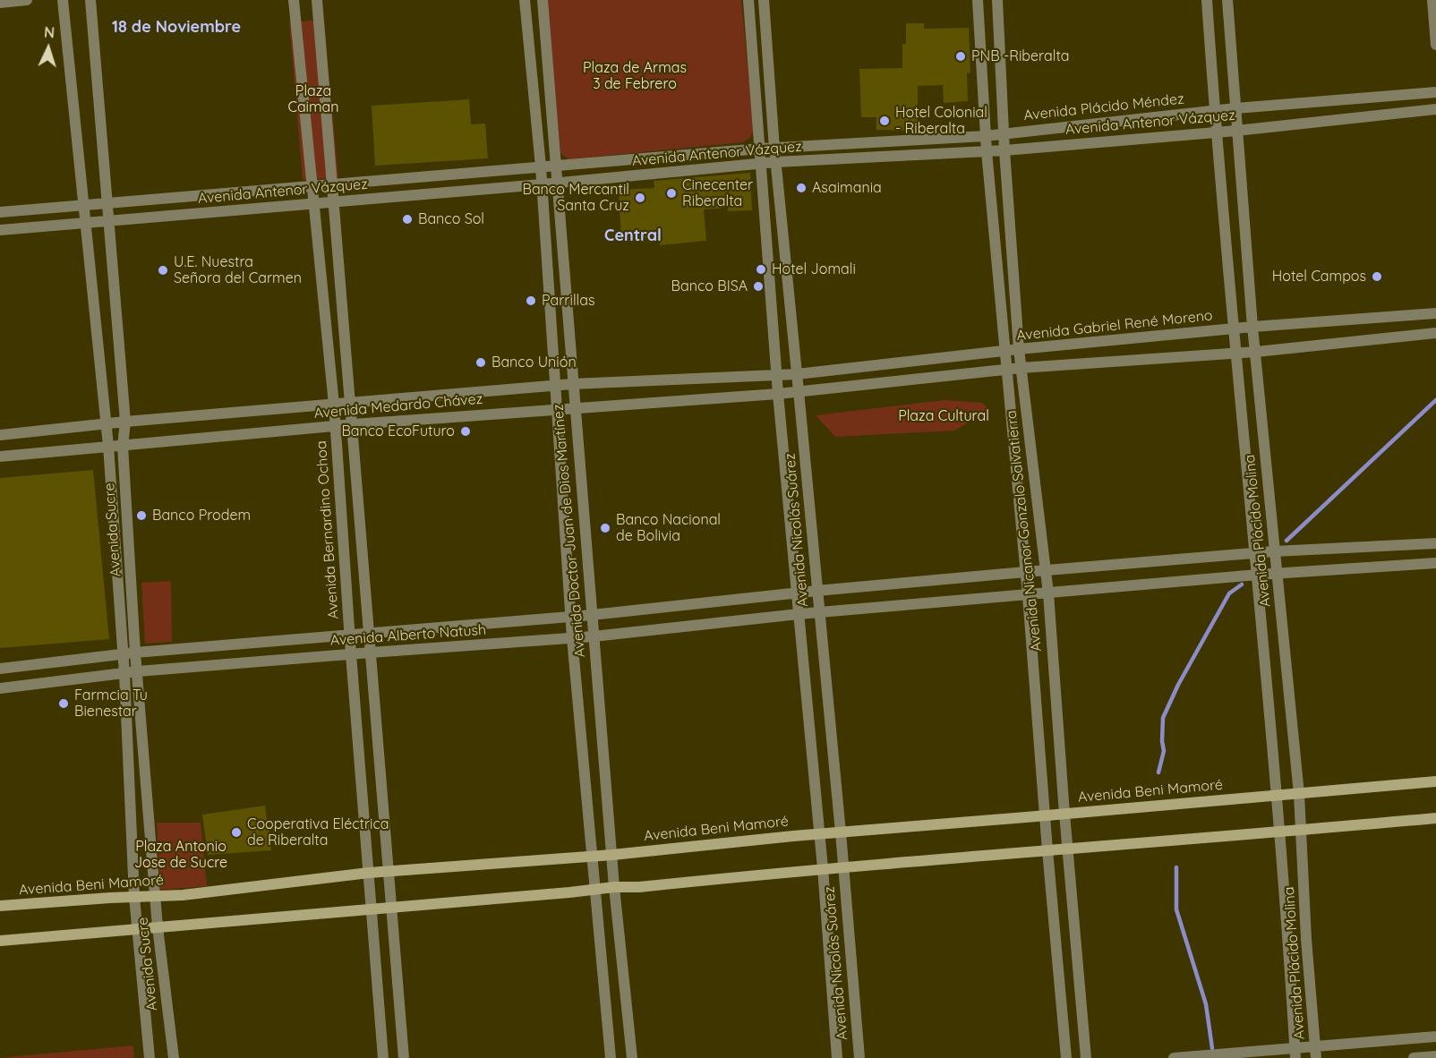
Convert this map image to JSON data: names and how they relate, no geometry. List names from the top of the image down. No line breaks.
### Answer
{"streets":{"street":["Avenida Plácido Méndez","Avenida Antenor Vázquez","Avenida Gabriel René Moreno","Avenida Medardo Chávez","Avenida Sucre","Avenida Bernardino Ochoa","Avenida Nicolás Suárez","Avenida Doctor Juan de Dios Martínez","Avenida Nicanor Gonzalo Salvatierra","Avenida Plácido Molina","Avenida Alberto Natush","Avenida Beni Mamoré"]},"crossings":[["Avenida Plácido Méndez","Avenida Antenor Vázquez"],["Avenida Plácido Méndez","Avenida Nicolás Suárez"],["Avenida Plácido Méndez","Avenida Nicanor Gonzalo Salvatierra"],["Avenida Plácido Méndez","Avenida Plácido Molina"],["Avenida Antenor Vázquez","Avenida Sucre"],["Avenida Antenor Vázquez","Avenida Bernardino Ochoa"],["Avenida Antenor Vázquez","Avenida Nicolás Suárez"],["Avenida Antenor Vázquez","Avenida Doctor Juan de Dios Martínez"],["Avenida Antenor Vázquez","Avenida Nicanor Gonzalo Salvatierra"],["Avenida Antenor Vázquez","Avenida Plácido Molina"],["Avenida Gabriel René Moreno","Avenida Medardo Chávez"],["Avenida Gabriel René Moreno","Avenida Nicolás Suárez"],["Avenida Gabriel René Moreno","Avenida Nicanor Gonzalo Salvatierra"],["Avenida Gabriel René Moreno","Avenida Plácido Molina"],["Avenida Medardo Chávez","Avenida Sucre"],["Avenida Medardo Chávez","Avenida Bernardino Ochoa"],["Avenida Medardo Chávez","Avenida Nicolás Suárez"],["Avenida Medardo Chávez","Avenida Doctor Juan de Dios Martínez"],["Avenida Sucre","Avenida Alberto Natush"],["Avenida Sucre","Avenida Beni Mamoré"],["Avenida Bernardino Ochoa","Avenida Alberto Natush"],["Avenida Bernardino Ochoa","Avenida Beni Mamoré"],["Avenida Nicolás Suárez","Avenida Alberto Natush"],["Avenida Nicolás Suárez","Avenida Beni Mamoré"],["Avenida Doctor Juan de Dios Martínez","Avenida Alberto Natush"],["Avenida Doctor Juan de Dios Martínez","Avenida Beni Mamoré"],["Avenida Nicanor Gonzalo Salvatierra","Avenida Alberto Natush"],["Avenida Nicanor Gonzalo Salvatierra","Avenida Beni Mamoré"],["Avenida Plácido Molina","Avenida Alberto Natush"],["Avenida Plácido Molina","Avenida Beni Mamoré"]],"districts":["18 de Noviembre","Central"],"parks":["Plaza de Armas 3 de Febrero","Plaza Caiman","Plaza Cultural","Plaza Antonio Jose de Sucre"],"places":["PNB -Riberalta","Hotel Colonial - Riberalta","Asaimania","Cinecenter Riberalta","Banco Mercantil Santa Cruz","Banco Sol","Hotel Jomali","U.E. Nuestra Señora del Carmen","Hotel Campos","Banco BISA","Parrillas","Banco Unión","Banco EcoFuturo","Banco Prodem","Banco Nacional de Bolivia","Farmcia Tu Bienestar","Cooperativa Eléctrica de Riberalta"],"north":"top"}
